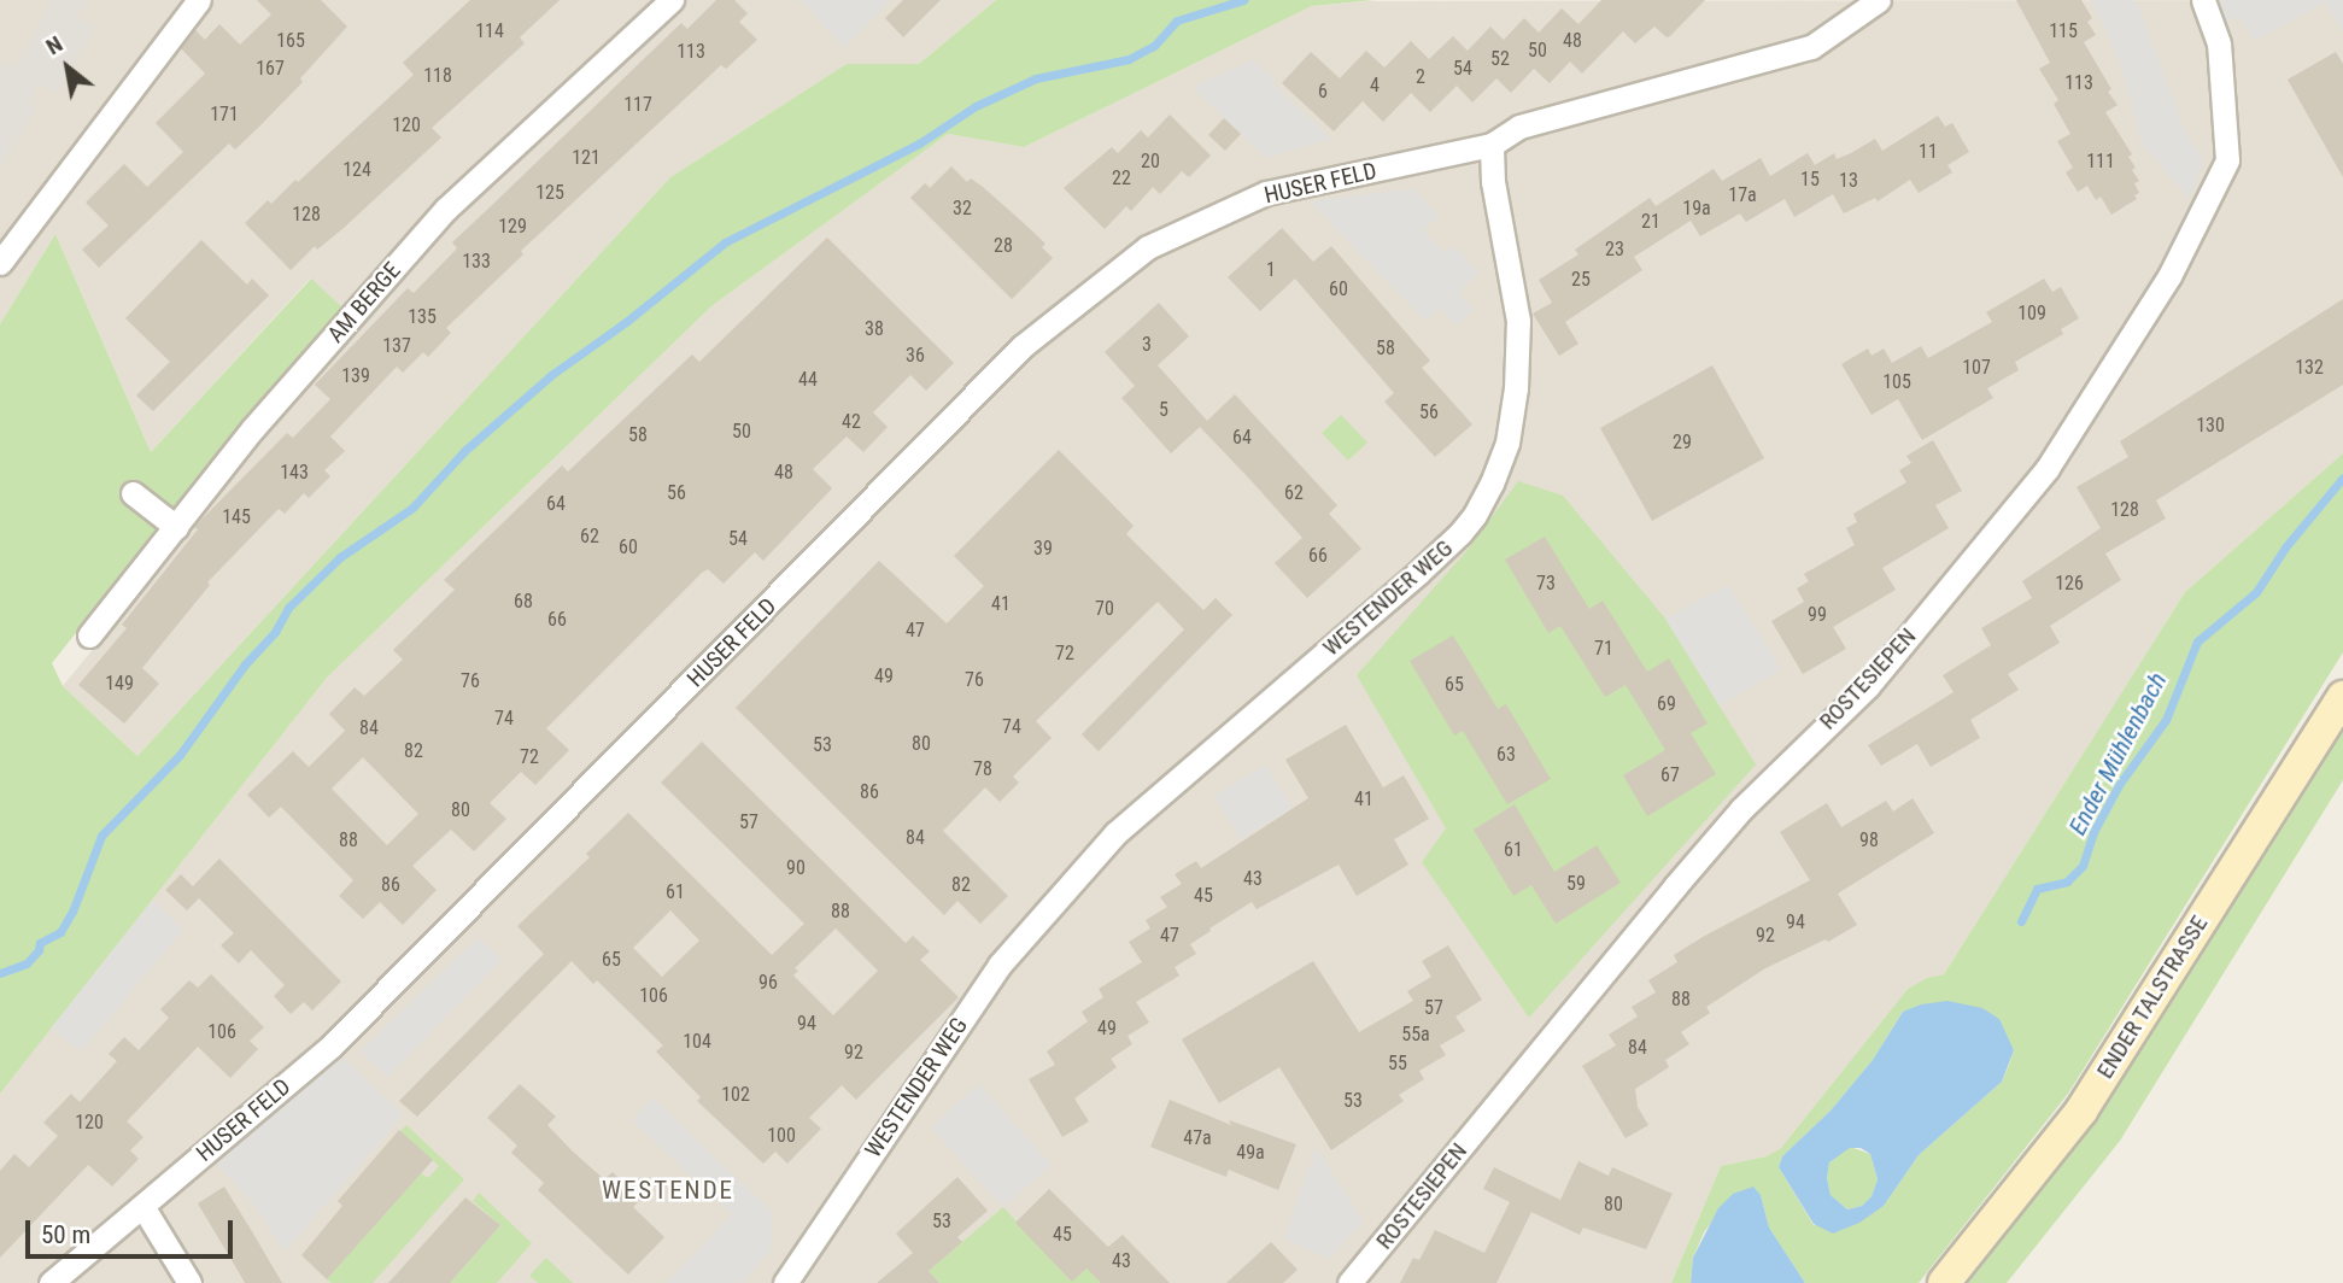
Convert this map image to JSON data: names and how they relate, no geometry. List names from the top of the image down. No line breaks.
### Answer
{"streets":{"main road":["ENDER TALSTRASSE"],"street":["HUSER FELD","AM BERGE","WESTENDER WEG","ROSTESIEPEN"]},"crossings":[["HUSER FELD","WESTENDER WEG"]],"districts":["WESTENDE"],"water":["Ender Mühlenbach"],"house_numbers":["114","115","165","48","50","113","52","167","54","118","2","113","4","6","117","171","120","11","121","20","111","124","22","15","13","125","17a","32","19a","128","21","129","28","23","133","1","25","60","109","135","38","3","137","58","36","107","132","139","44","105","5","56","42","130","50","58","64","29","143","48","56","62","64","128","145","62","54","60","39","66","73","126","68","41","70","99","66","47","71","72","49","76","76","149","65","69","74","74","84","80","53","82","63","72","78","67","86","41","80","57","84","88","98","61","90","43","59","86","82","61","45","88","94","47","92","65","96","106","88","57","94","49","106","55a","104","84","92","55","102","53","120","100","47a","49a","80","53","45","43"],"scale_bar":"50 m","north":"top left"}
